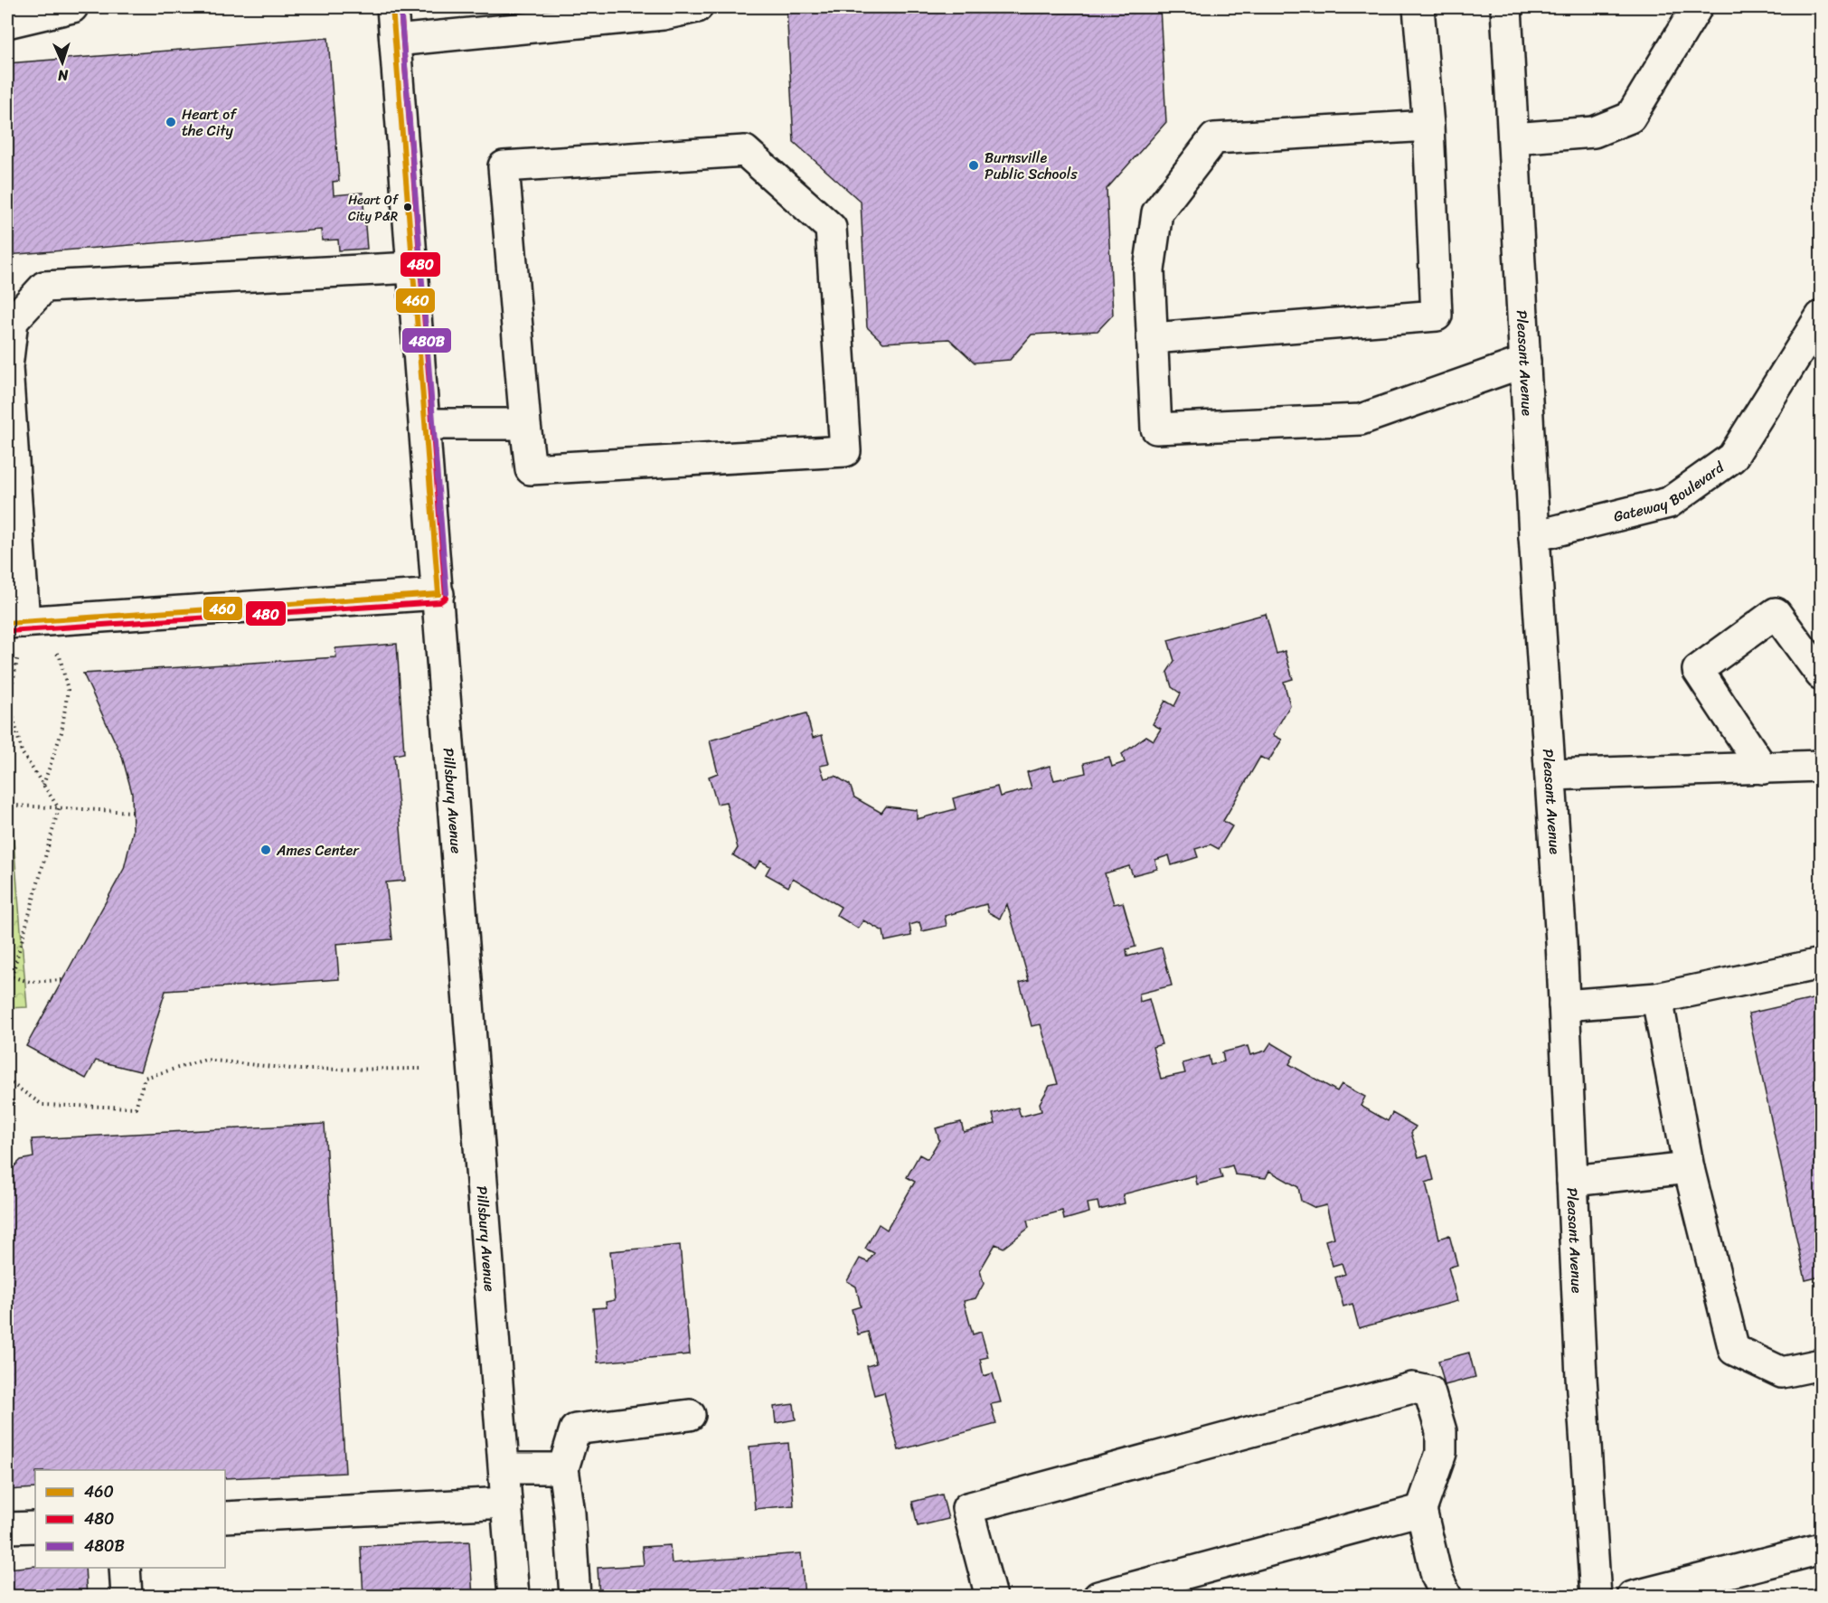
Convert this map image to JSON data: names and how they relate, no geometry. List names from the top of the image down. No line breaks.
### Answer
{"streets":{"street":["Pleasant Avenue","Gateway Boulevard","Pillsbury Avenue"]},"crossings":[["Pleasant Avenue","Gateway Boulevard"]],"places":["Heart of the City","Burnsville Public Schools","Heart Of City P&R","Ames Center"],"lines":["transit line 460","transit line 480","transit line 480B"],"legend":["460","480","480B"],"north":"bottom"}
